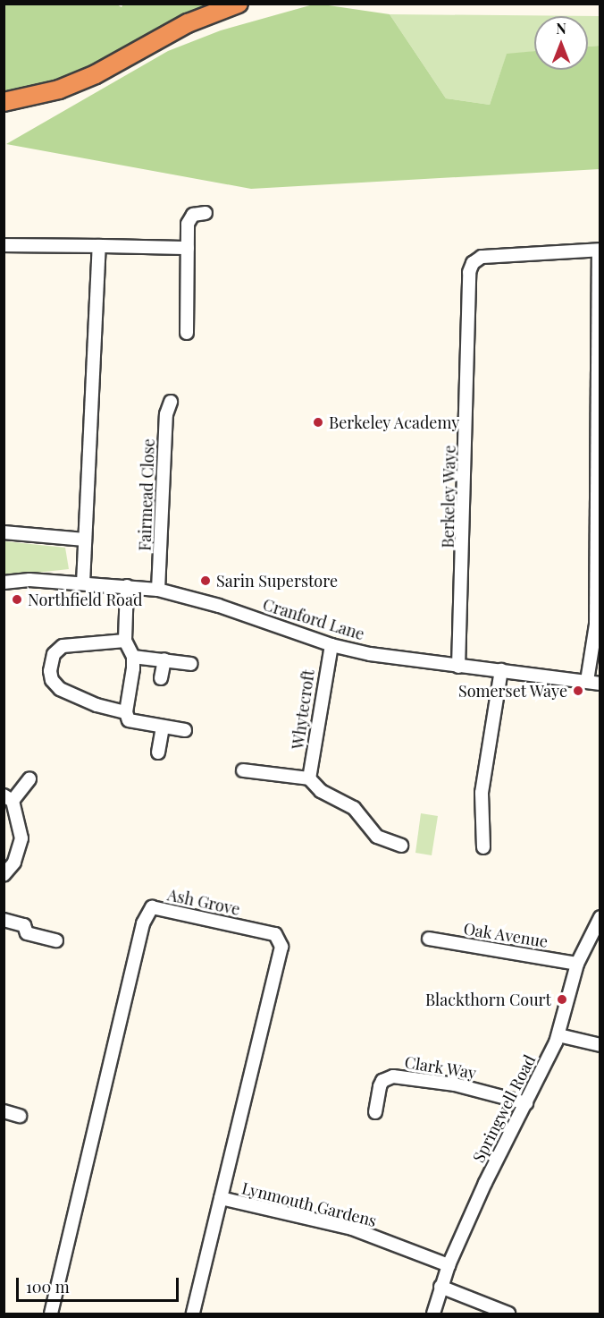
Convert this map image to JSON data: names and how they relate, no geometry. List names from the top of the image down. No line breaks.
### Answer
{"streets":{"street":["Fairmead Close","Berkeley Waye","Cranford Lane","Whytecroft","Ash Grove","Oak Avenue","Clark Way","Springwell Road","Lynmouth Gardens"]},"crossings":[["Fairmead Close","Cranford Lane"],["Berkeley Waye","Cranford Lane"],["Cranford Lane","Whytecroft"],["Ash Grove","Lynmouth Gardens"],["Oak Avenue","Springwell Road"],["Clark Way","Springwell Road"],["Springwell Road","Lynmouth Gardens"]],"places":["Berkeley Academy","Sarin Superstore","Northfield Road","Somerset Waye","Blackthorn Court"],"scale_bar":"100 m","north":"top"}
